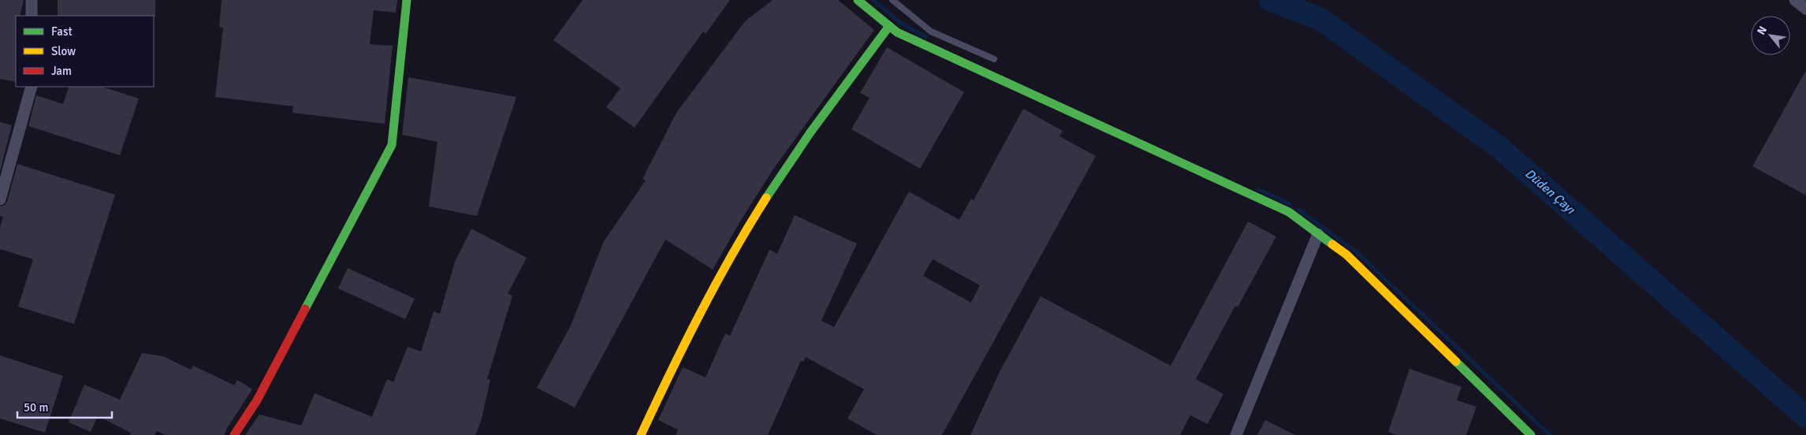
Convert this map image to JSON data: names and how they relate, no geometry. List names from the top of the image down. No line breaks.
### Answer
{"water":["Düden Çayı"],"legend":["Fast","Slow","Jam"],"scale_bar":"50 m","north":"top left"}
